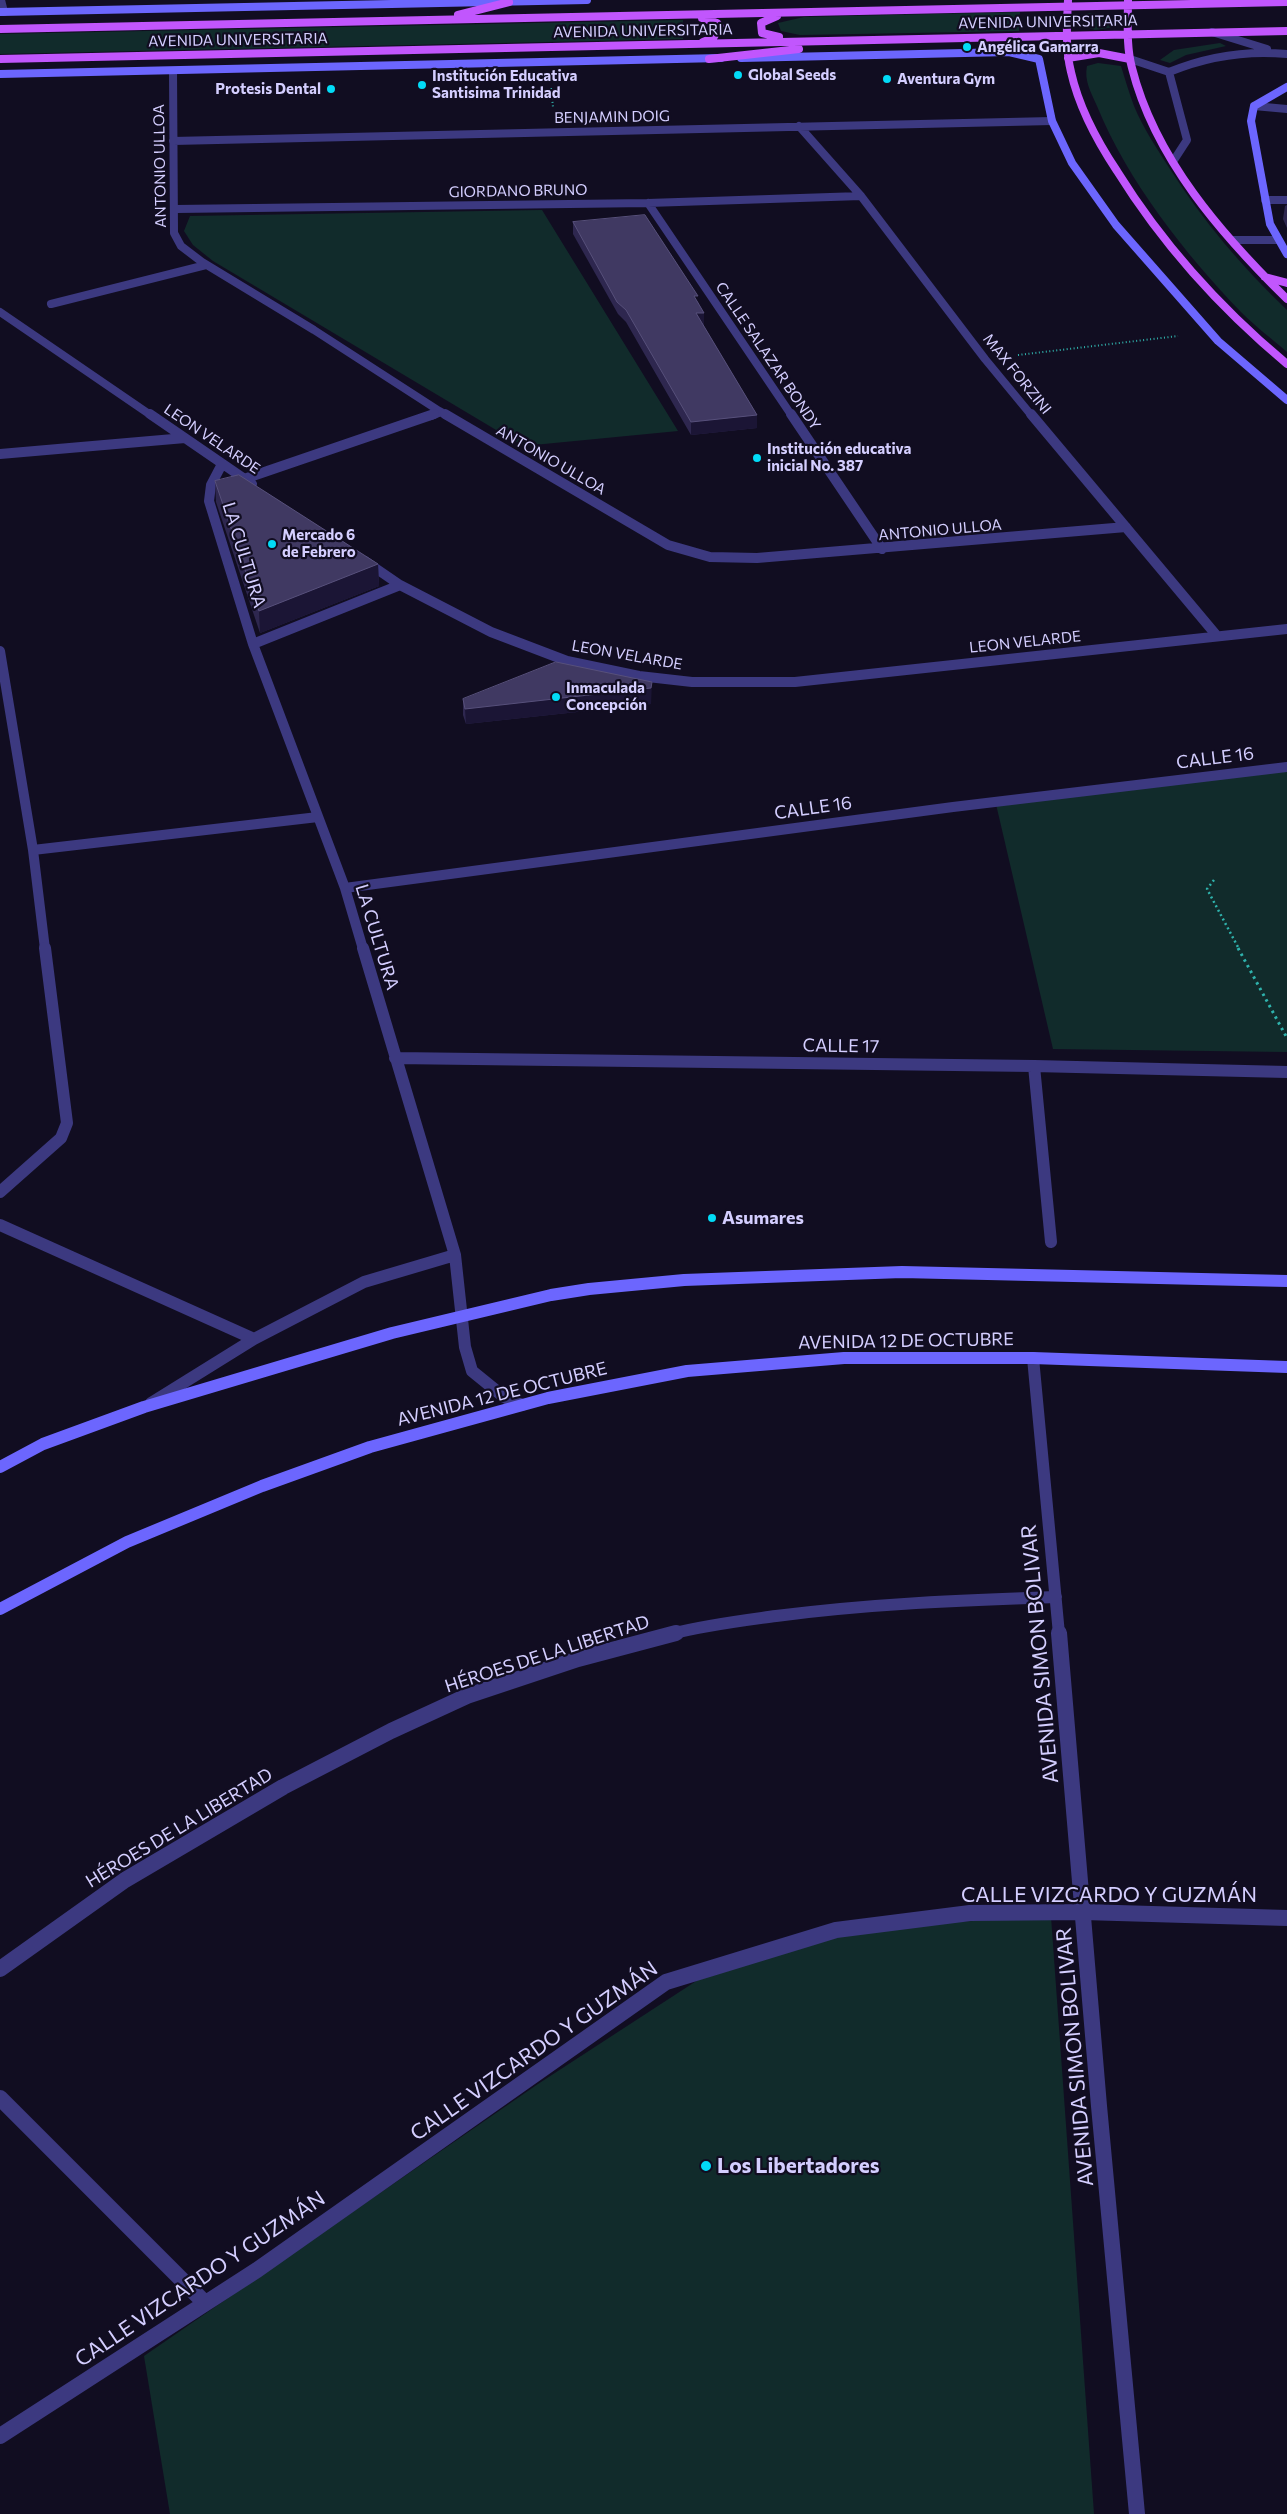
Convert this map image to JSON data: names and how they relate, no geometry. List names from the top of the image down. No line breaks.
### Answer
{"streets":{"main road":["AVENIDA UNIVERSITARIA","AVENIDA 12 DE OCTUBRE"],"street":["BENJAMIN DOIG","ANTONIO ULLOA","GIORDANO BRUNO","CALLE SALAZAR BONDY","MAX FORZINI","LEON VELARDE","LA CULTURA","CALLE 16","CALLE 17","HÉROES DE LA LIBERTAD","AVENIDA SIMON BOLIVAR","CALLE VIZCARDO Y GUZMÁN"]},"crossings":[["AVENIDA UNIVERSITARIA","BENJAMIN DOIG"],["AVENIDA UNIVERSITARIA","ANTONIO ULLOA"],["BENJAMIN DOIG","ANTONIO ULLOA"],["BENJAMIN DOIG","MAX FORZINI"],["ANTONIO ULLOA","GIORDANO BRUNO"],["ANTONIO ULLOA","CALLE SALAZAR BONDY"],["ANTONIO ULLOA","MAX FORZINI"],["GIORDANO BRUNO","CALLE SALAZAR BONDY"],["GIORDANO BRUNO","MAX FORZINI"],["MAX FORZINI","LEON VELARDE"],["LEON VELARDE","LA CULTURA"],["LA CULTURA","CALLE 16"],["LA CULTURA","CALLE 17"],["LA CULTURA","AVENIDA 12 DE OCTUBRE"],["AVENIDA 12 DE OCTUBRE","AVENIDA SIMON BOLIVAR"],["HÉROES DE LA LIBERTAD","AVENIDA SIMON BOLIVAR"],["AVENIDA SIMON BOLIVAR","CALLE VIZCARDO Y GUZMÁN"]],"places":["Angélica Gamarra","Global Seeds","Aventura Gym","Institución Educativa Santisima Trinidad","Protesis Dental","Institución educativa inicial No. 387","Mercado 6 de Febrero","Inmaculada Concepción","Asumares","Los Libertadores"]}
